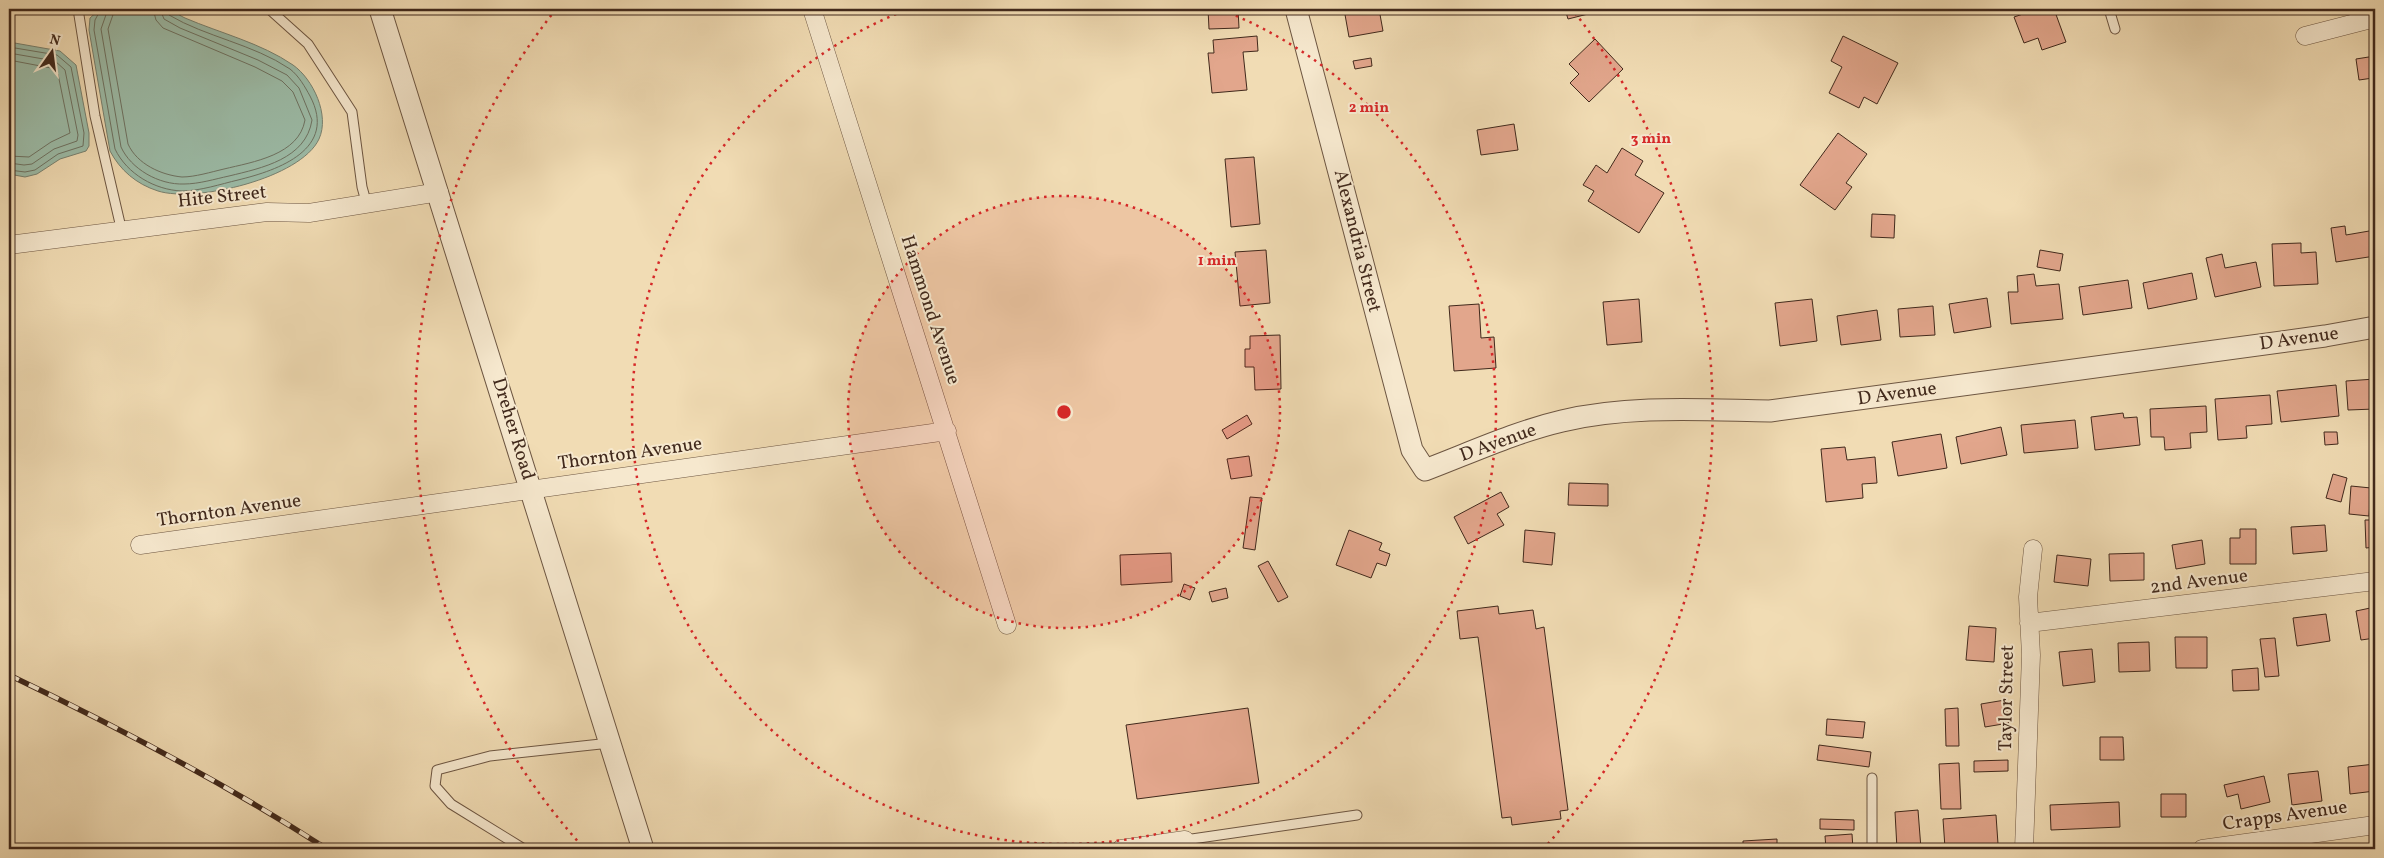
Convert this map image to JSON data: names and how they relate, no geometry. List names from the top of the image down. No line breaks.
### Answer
{"streets":{"street":["Hite Street","Alexandria Street","Hammond Avenue","D Avenue","Dreher Road","Thornton Avenue","2nd Avenue","Taylor Street","Crapps Avenue"]},"crossings":[["Hite Street","Dreher Road"],["Alexandria Street","D Avenue"],["Hammond Avenue","Thornton Avenue"],["Dreher Road","Thornton Avenue"],["2nd Avenue","Taylor Street"]],"north":"top","rings":["2 min","3 min","1 min"]}
